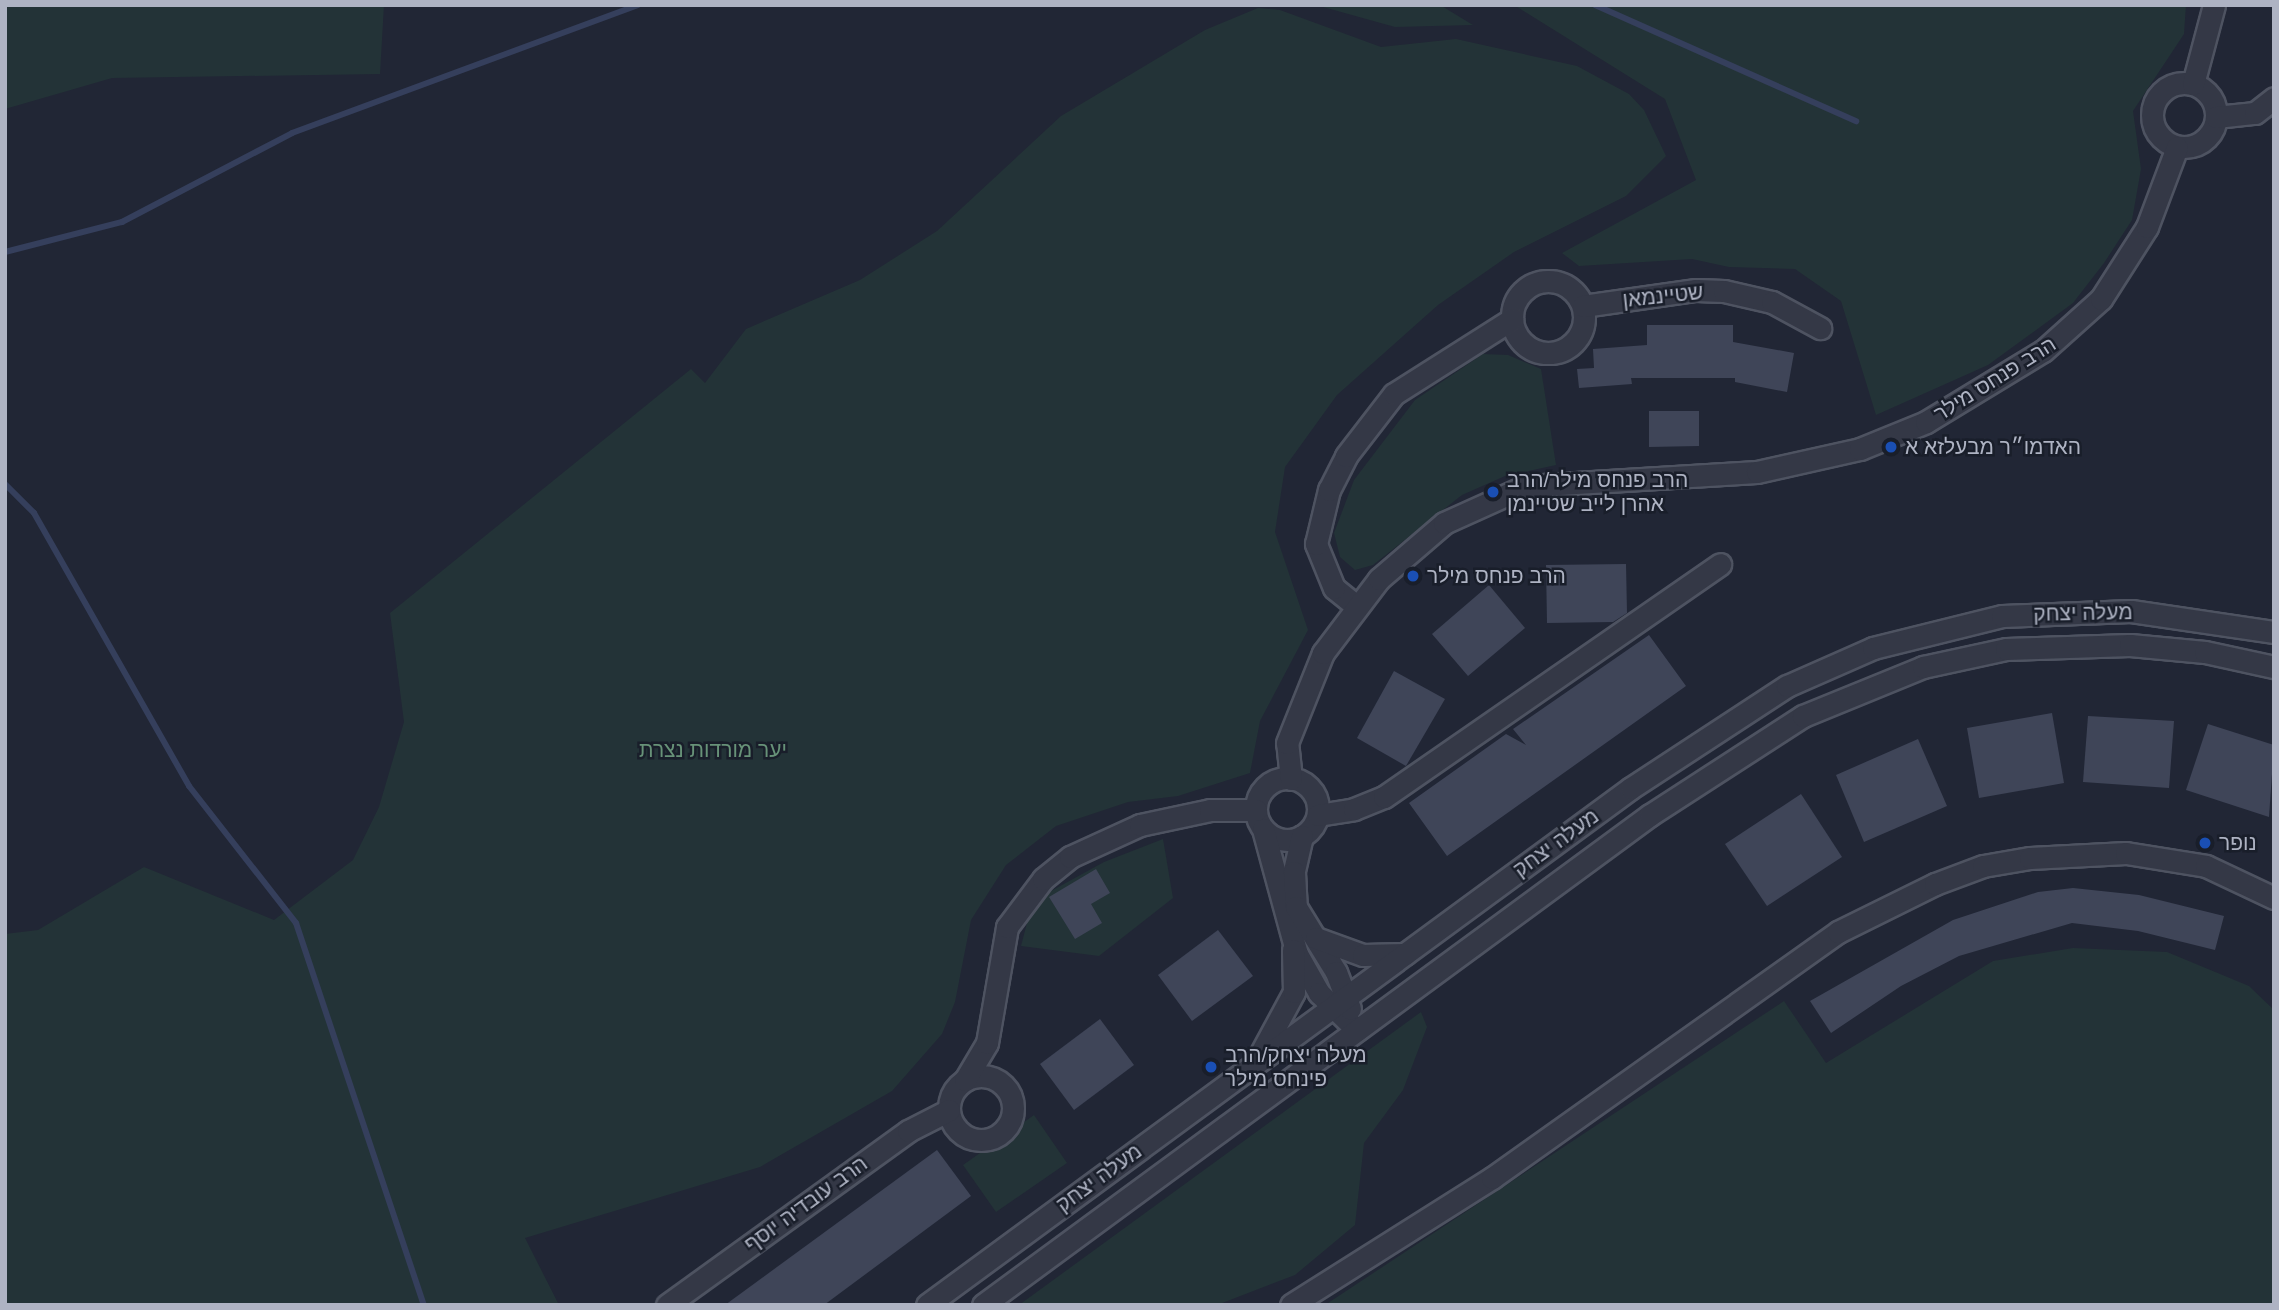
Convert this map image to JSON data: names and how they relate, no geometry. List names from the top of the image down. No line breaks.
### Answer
{"streets":{"street":["שטיינמאן","הרב פנחס מילר","מעלה יצחק","הרב עובדיה יוסף"]},"parks":["יער מורדות נצרת"],"places":["האדמו״ר מבעלזא א","הרב פנחס מילר/הרב אהרן לייב שטיינמן","הרב פנחס מילר","נופר","מעלה יצחק/הרב פינחס מילר"]}
